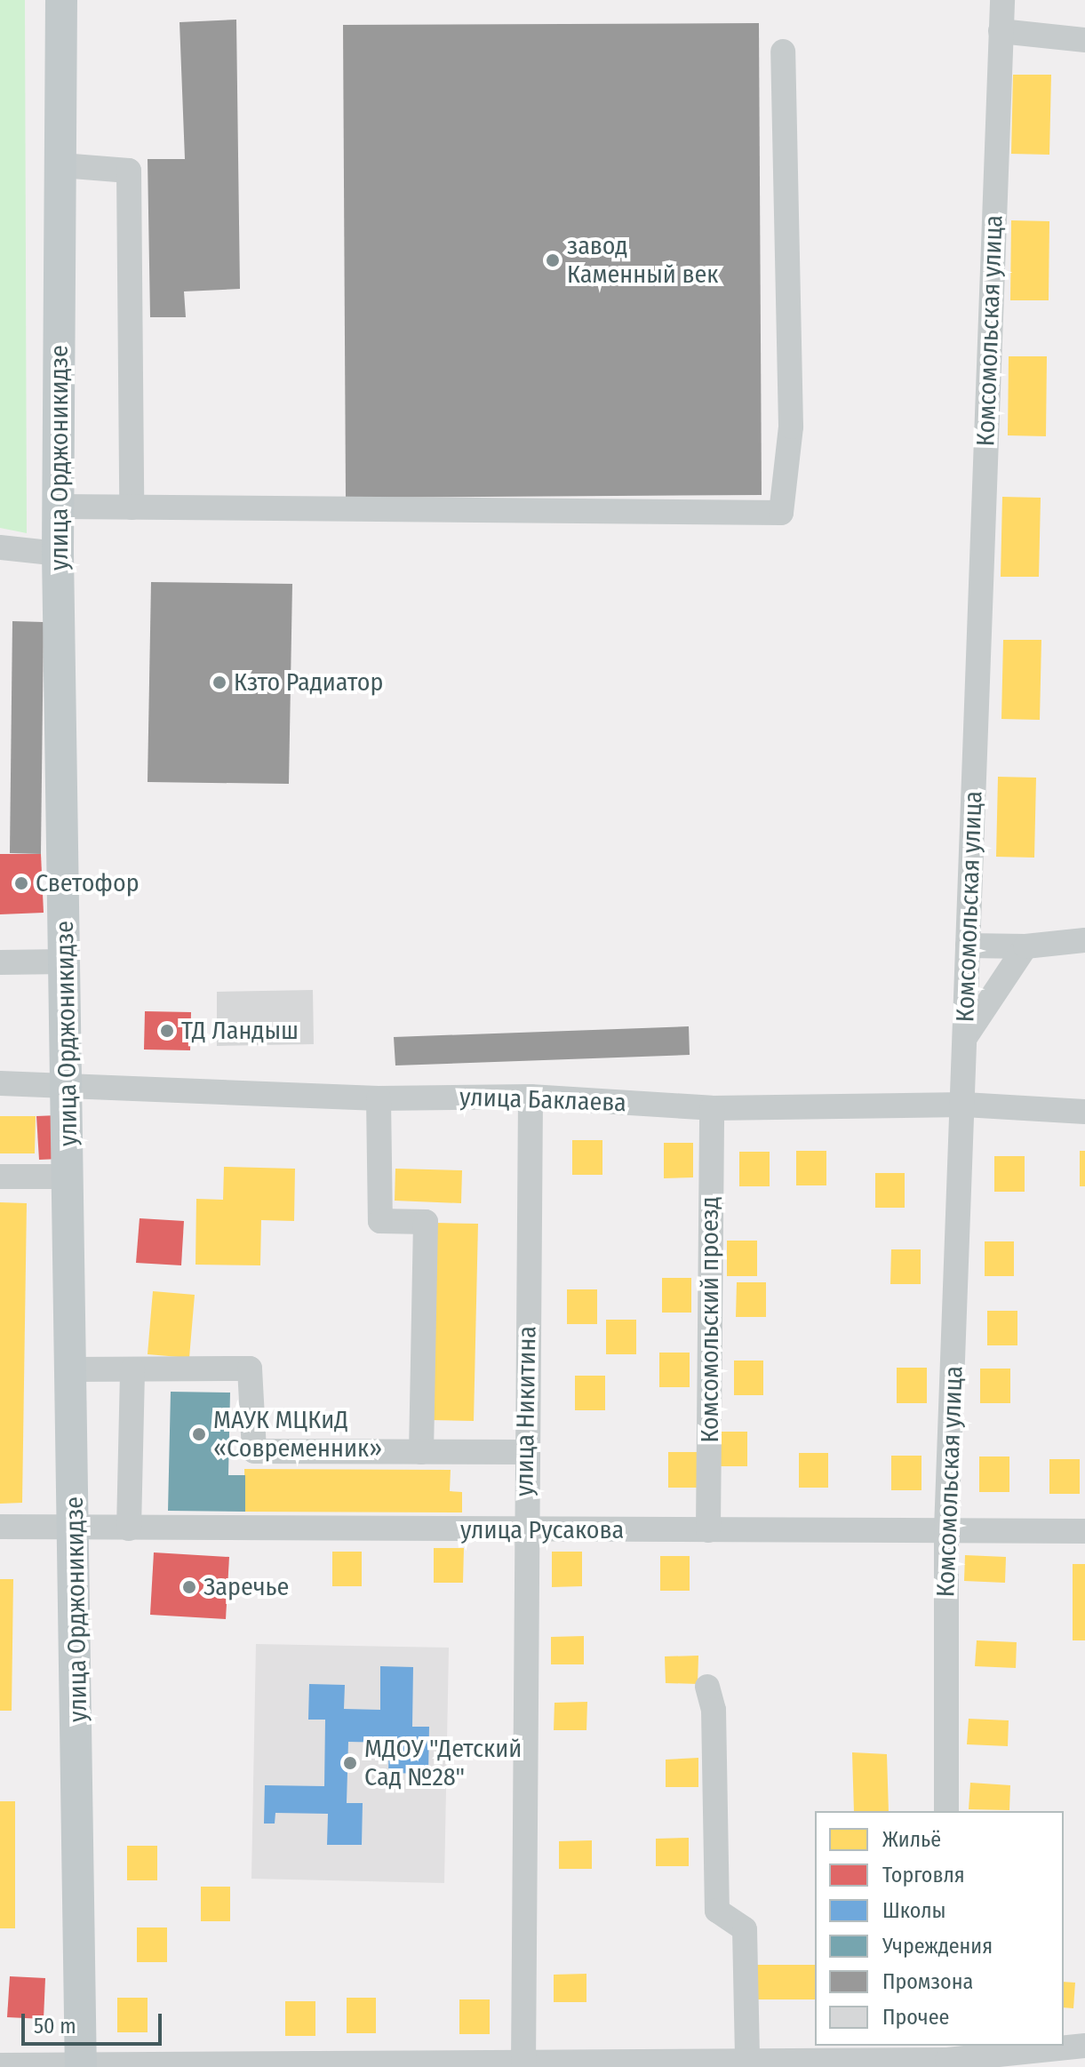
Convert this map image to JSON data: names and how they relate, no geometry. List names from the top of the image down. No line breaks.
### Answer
{"streets":{"main road":["улица Орджоникидзе"],"street":["Комсомольская улица","улица Баклаева","Комсомольский проезд","улица Никитина","улица Русакова"]},"crossings":[["Комсомольская улица","улица Баклаева"],["Комсомольская улица","улица Русакова"],["улица Орджоникидзе","улица Баклаева"],["улица Орджоникидзе","улица Русакова"],["улица Баклаева","Комсомольский проезд"],["улица Баклаева","улица Никитина"],["Комсомольский проезд","улица Русакова"],["улица Никитина","улица Русакова"]],"places":["завод Каменный век","Кзто Радиатор","Светофор","ТД Ландыш","МАУК МЦКиД «Современник»","Заречье","МДОУ \"Детский Сад №28\""],"legend":["Жильё","Торговля","Школы","Учреждения","Промзона","Прочее"],"scale_bar":"50 m"}
